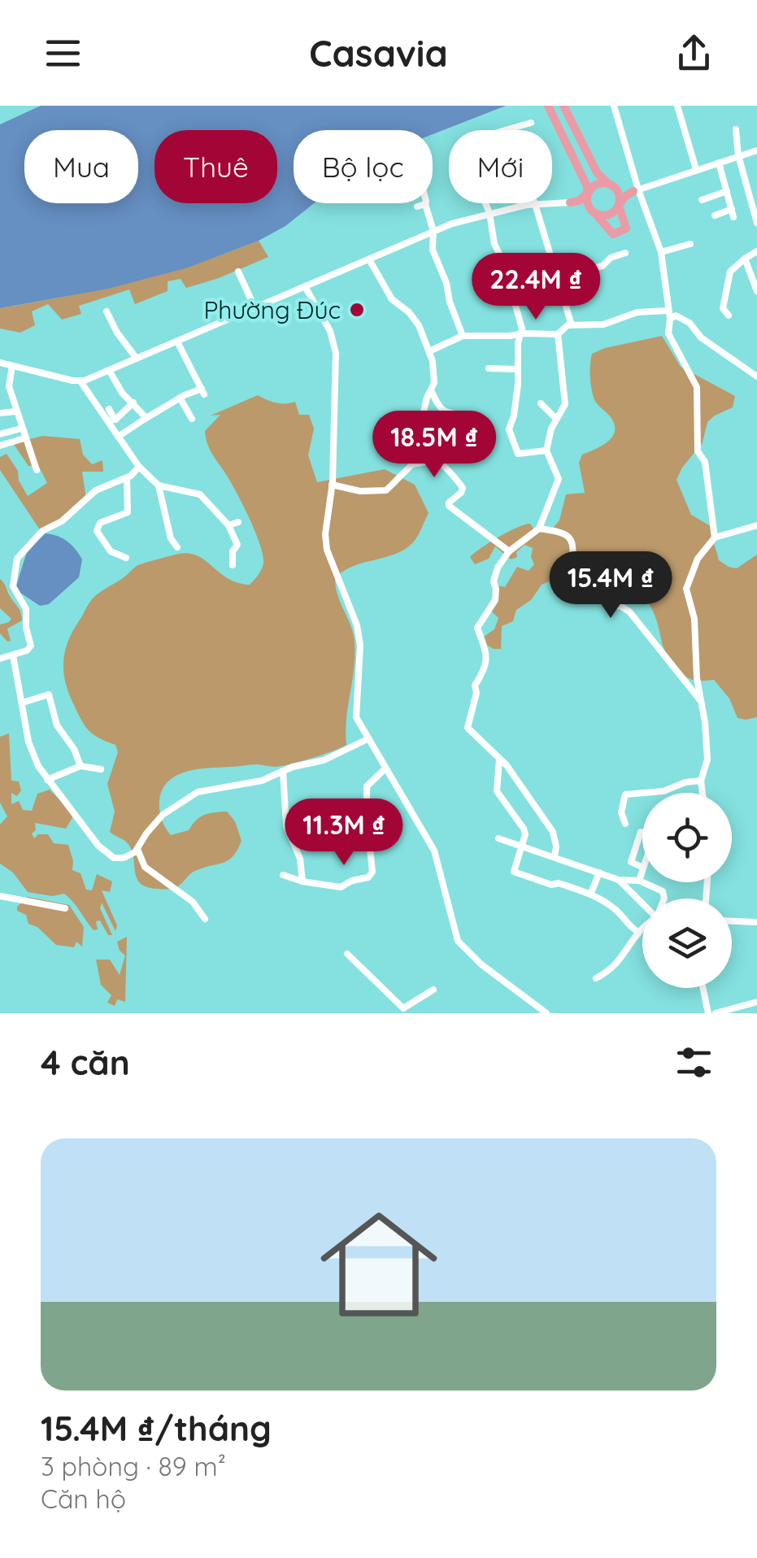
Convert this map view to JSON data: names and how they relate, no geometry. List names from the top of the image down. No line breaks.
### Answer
{"places":["Phường Đúc"],"page":{"header":"Casavia","chip":["Mua","Thuê","Bộ lọc","Mới"],"price":["22.4M ₫","18.5M ₫","15.4M ₫","11.3M ₫"],"heading":"4 căn","list":[{"name":"15.4M ₫/tháng","note":"3 phòng · 89 m² · Căn hộ"}]}}
